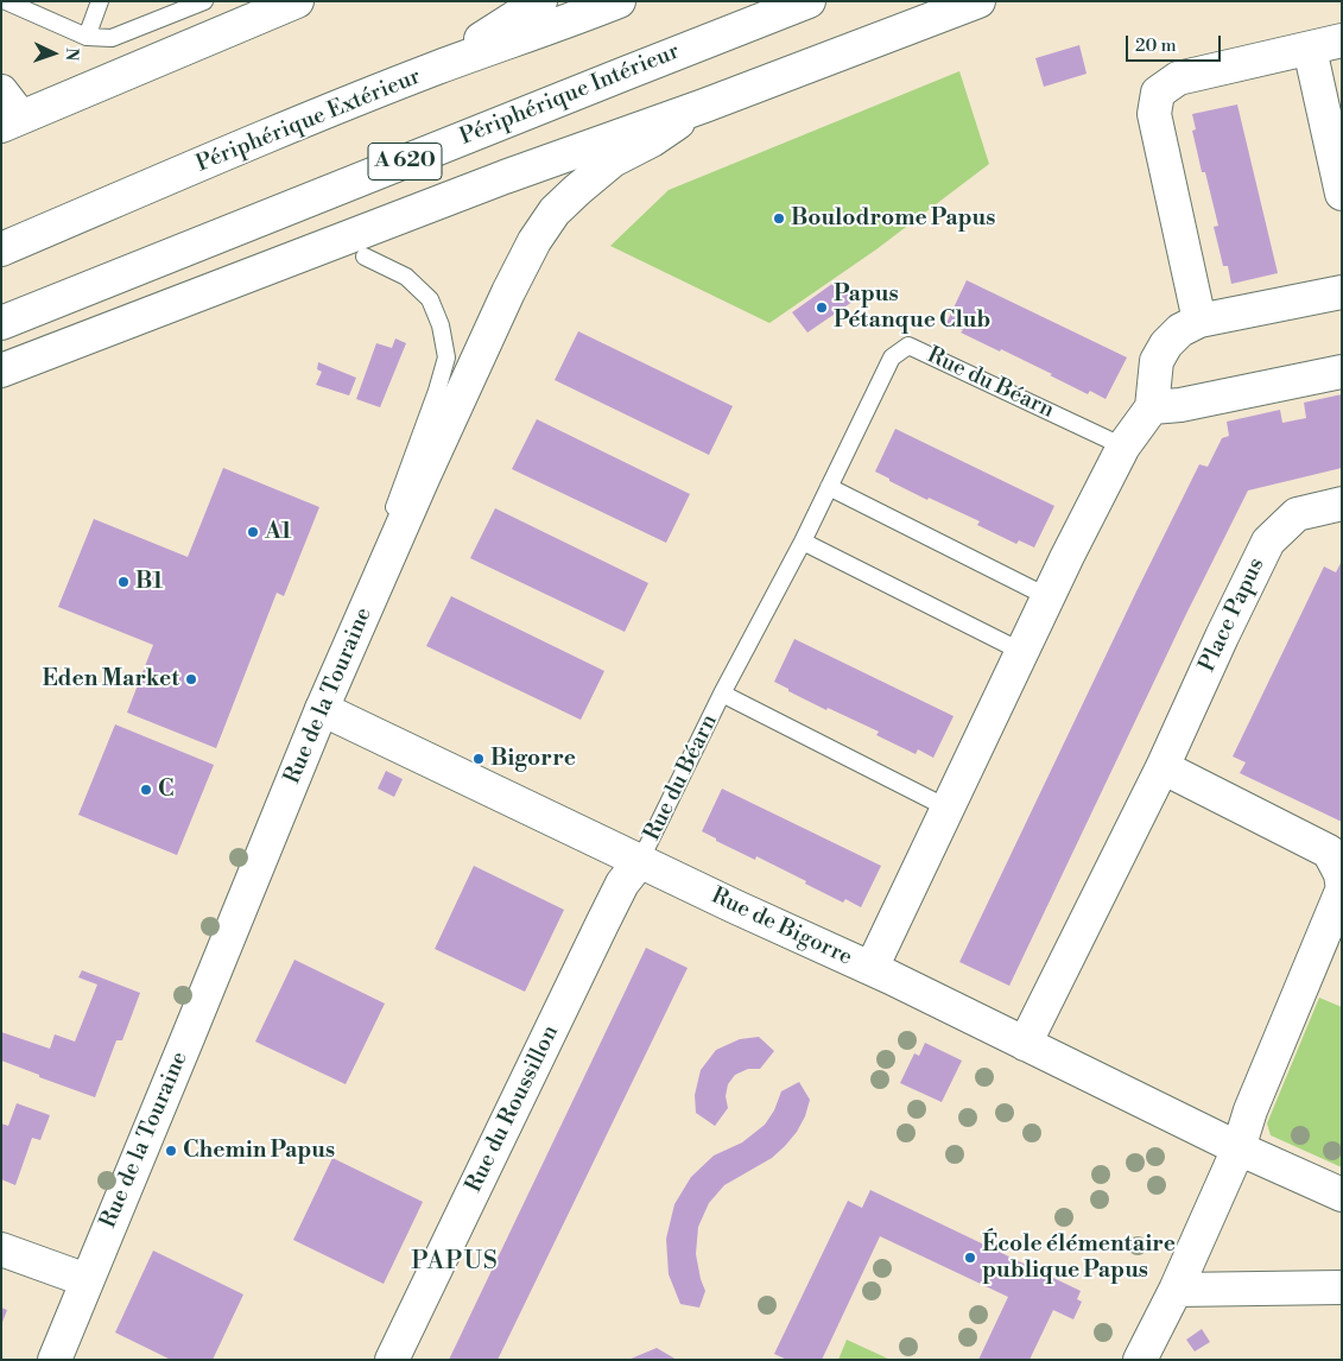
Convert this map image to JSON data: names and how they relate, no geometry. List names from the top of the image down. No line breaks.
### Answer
{"streets":{"main road":["Périphérique Intérieur","Périphérique Extérieur","A 620","Place Papus","Rue de la Touraine","Rue de Bigorre","Rue du Roussillon"],"lane":["Rue du Béarn"]},"crossings":[["Rue du Béarn","Rue de Bigorre"],["Rue du Béarn","Rue du Roussillon"],["Place Papus","Rue de Bigorre"],["Rue de la Touraine","Rue de Bigorre"],["Rue de Bigorre","Rue du Roussillon"]],"districts":["PAPUS"],"places":["Boulodrome Papus","Papus Pétanque Club","A1","B1","Eden Market","Bigorre","C","Chemin Papus","École élémentaire publique Papus"],"scale_bar":"20 m","north":"right"}
